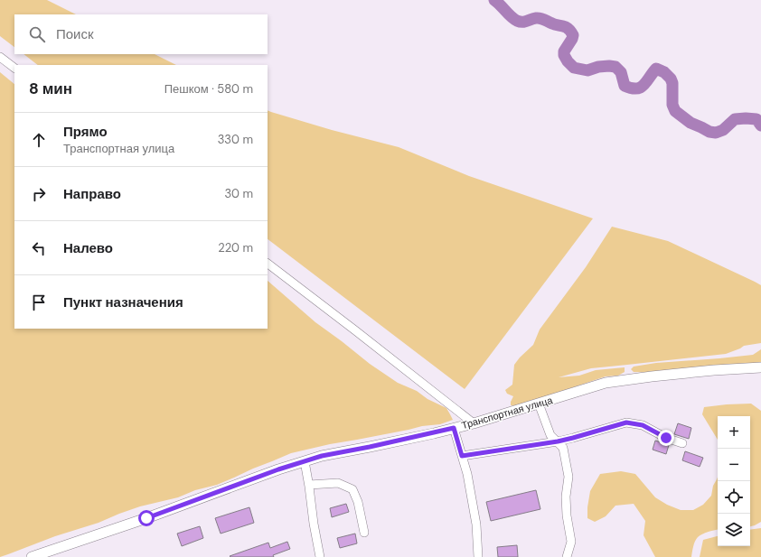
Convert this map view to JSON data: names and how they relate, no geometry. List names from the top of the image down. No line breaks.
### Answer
{"streets":{"main road":["Транспортная улица"]},"page":{"search":"Поиск","heading":["8 мин","Пешком · 580 m"],"list":[["Прямо","Транспортная улица","330 m"],["Направо","30 m"],["Налево","220 m"],"Пункт назначения"],"map_buttons":["+","−"]}}
